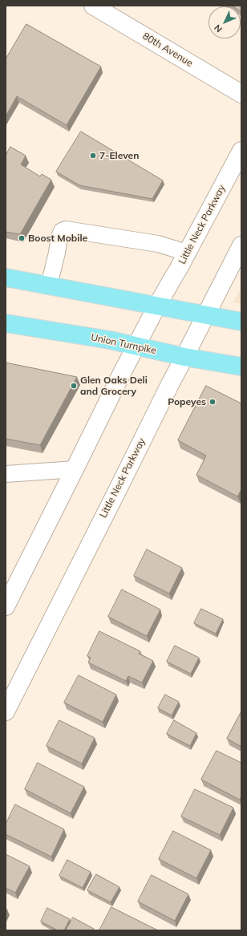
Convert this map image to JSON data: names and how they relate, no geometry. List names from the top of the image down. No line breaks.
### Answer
{"streets":{"main road":["80th Avenue","Little Neck Parkway","Union Turnpike"]},"crossings":[["Little Neck Parkway","Union Turnpike"]],"places":["7-Eleven","Boost Mobile","Glen Oaks Deli and Grocery","Popeyes"],"north":"bottom left"}
